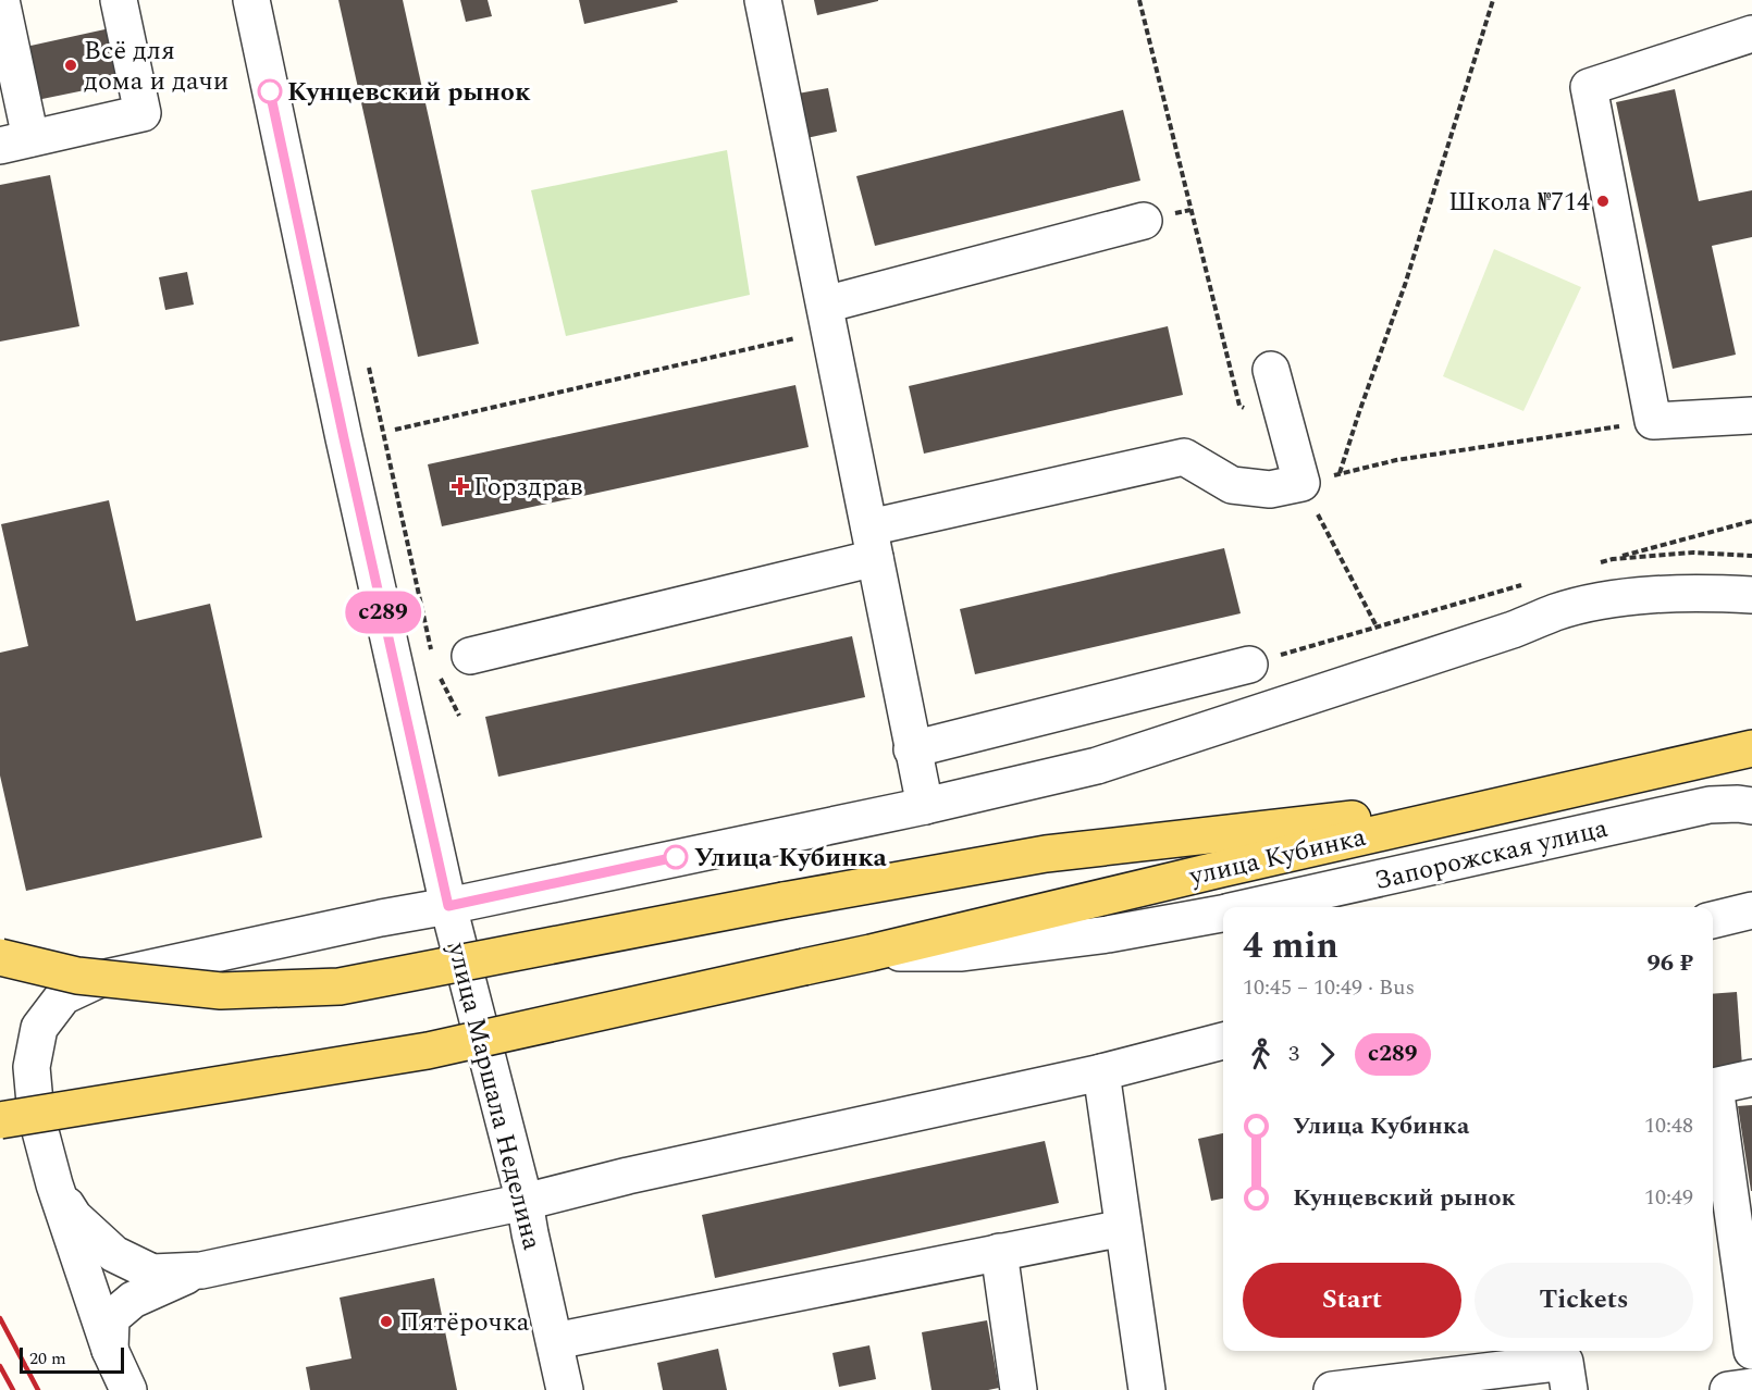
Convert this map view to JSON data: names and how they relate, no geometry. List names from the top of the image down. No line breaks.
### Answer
{"streets":{"main road":["улица Кубинка"],"street":["Запорожская улица","улица Маршала Неделина"]},"crossings":[["Запорожская улица","улица Кубинка"]],"places":{"other":["Всё для дома и дачи","Кунцевский рынок","Школа №714","Улица Кубинка","Пятёрочка"],"health":["Горздрав"]},"lines":["bus line с289"],"scale_bar":"20 m","page":{"on_map":"с289","heading":["4 min","10:45 – 10:49 · Bus","96 ₽"],"legs":["3","с289"],"list":[{"name":"Улица Кубинка","value":"10:48"},{"name":"Кунцевский рынок","value":"10:49"}],"buttons":["Start","Tickets"],"scale":"20 m"}}
